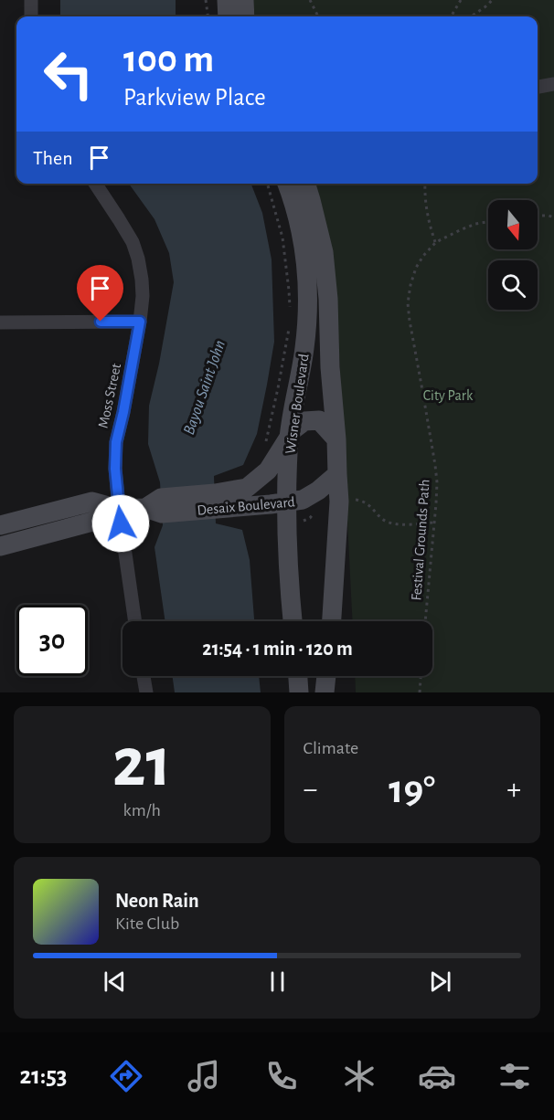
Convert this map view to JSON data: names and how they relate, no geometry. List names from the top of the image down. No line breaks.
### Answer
{"streets":{"street":["Moss Street","Wisner Boulevard","Desaix Boulevard"],"path":["Festival Grounds Path"]},"crossings":[["Moss Street","Desaix Boulevard"],["Wisner Boulevard","Desaix Boulevard"]],"water":["Bayou Saint John"],"parks":["City Park"],"north":"bottom","page":{"turn":["100 m","Parkview Place"],"then":"Then","limit":"30","trip":"21:54 · 1 min · 120 m","tile":[["21","km/h"],"Climate"],"heat":["−","19°","+"],"song":["Neon Rain","Kite Club"],"tabs":"21:53"}}
